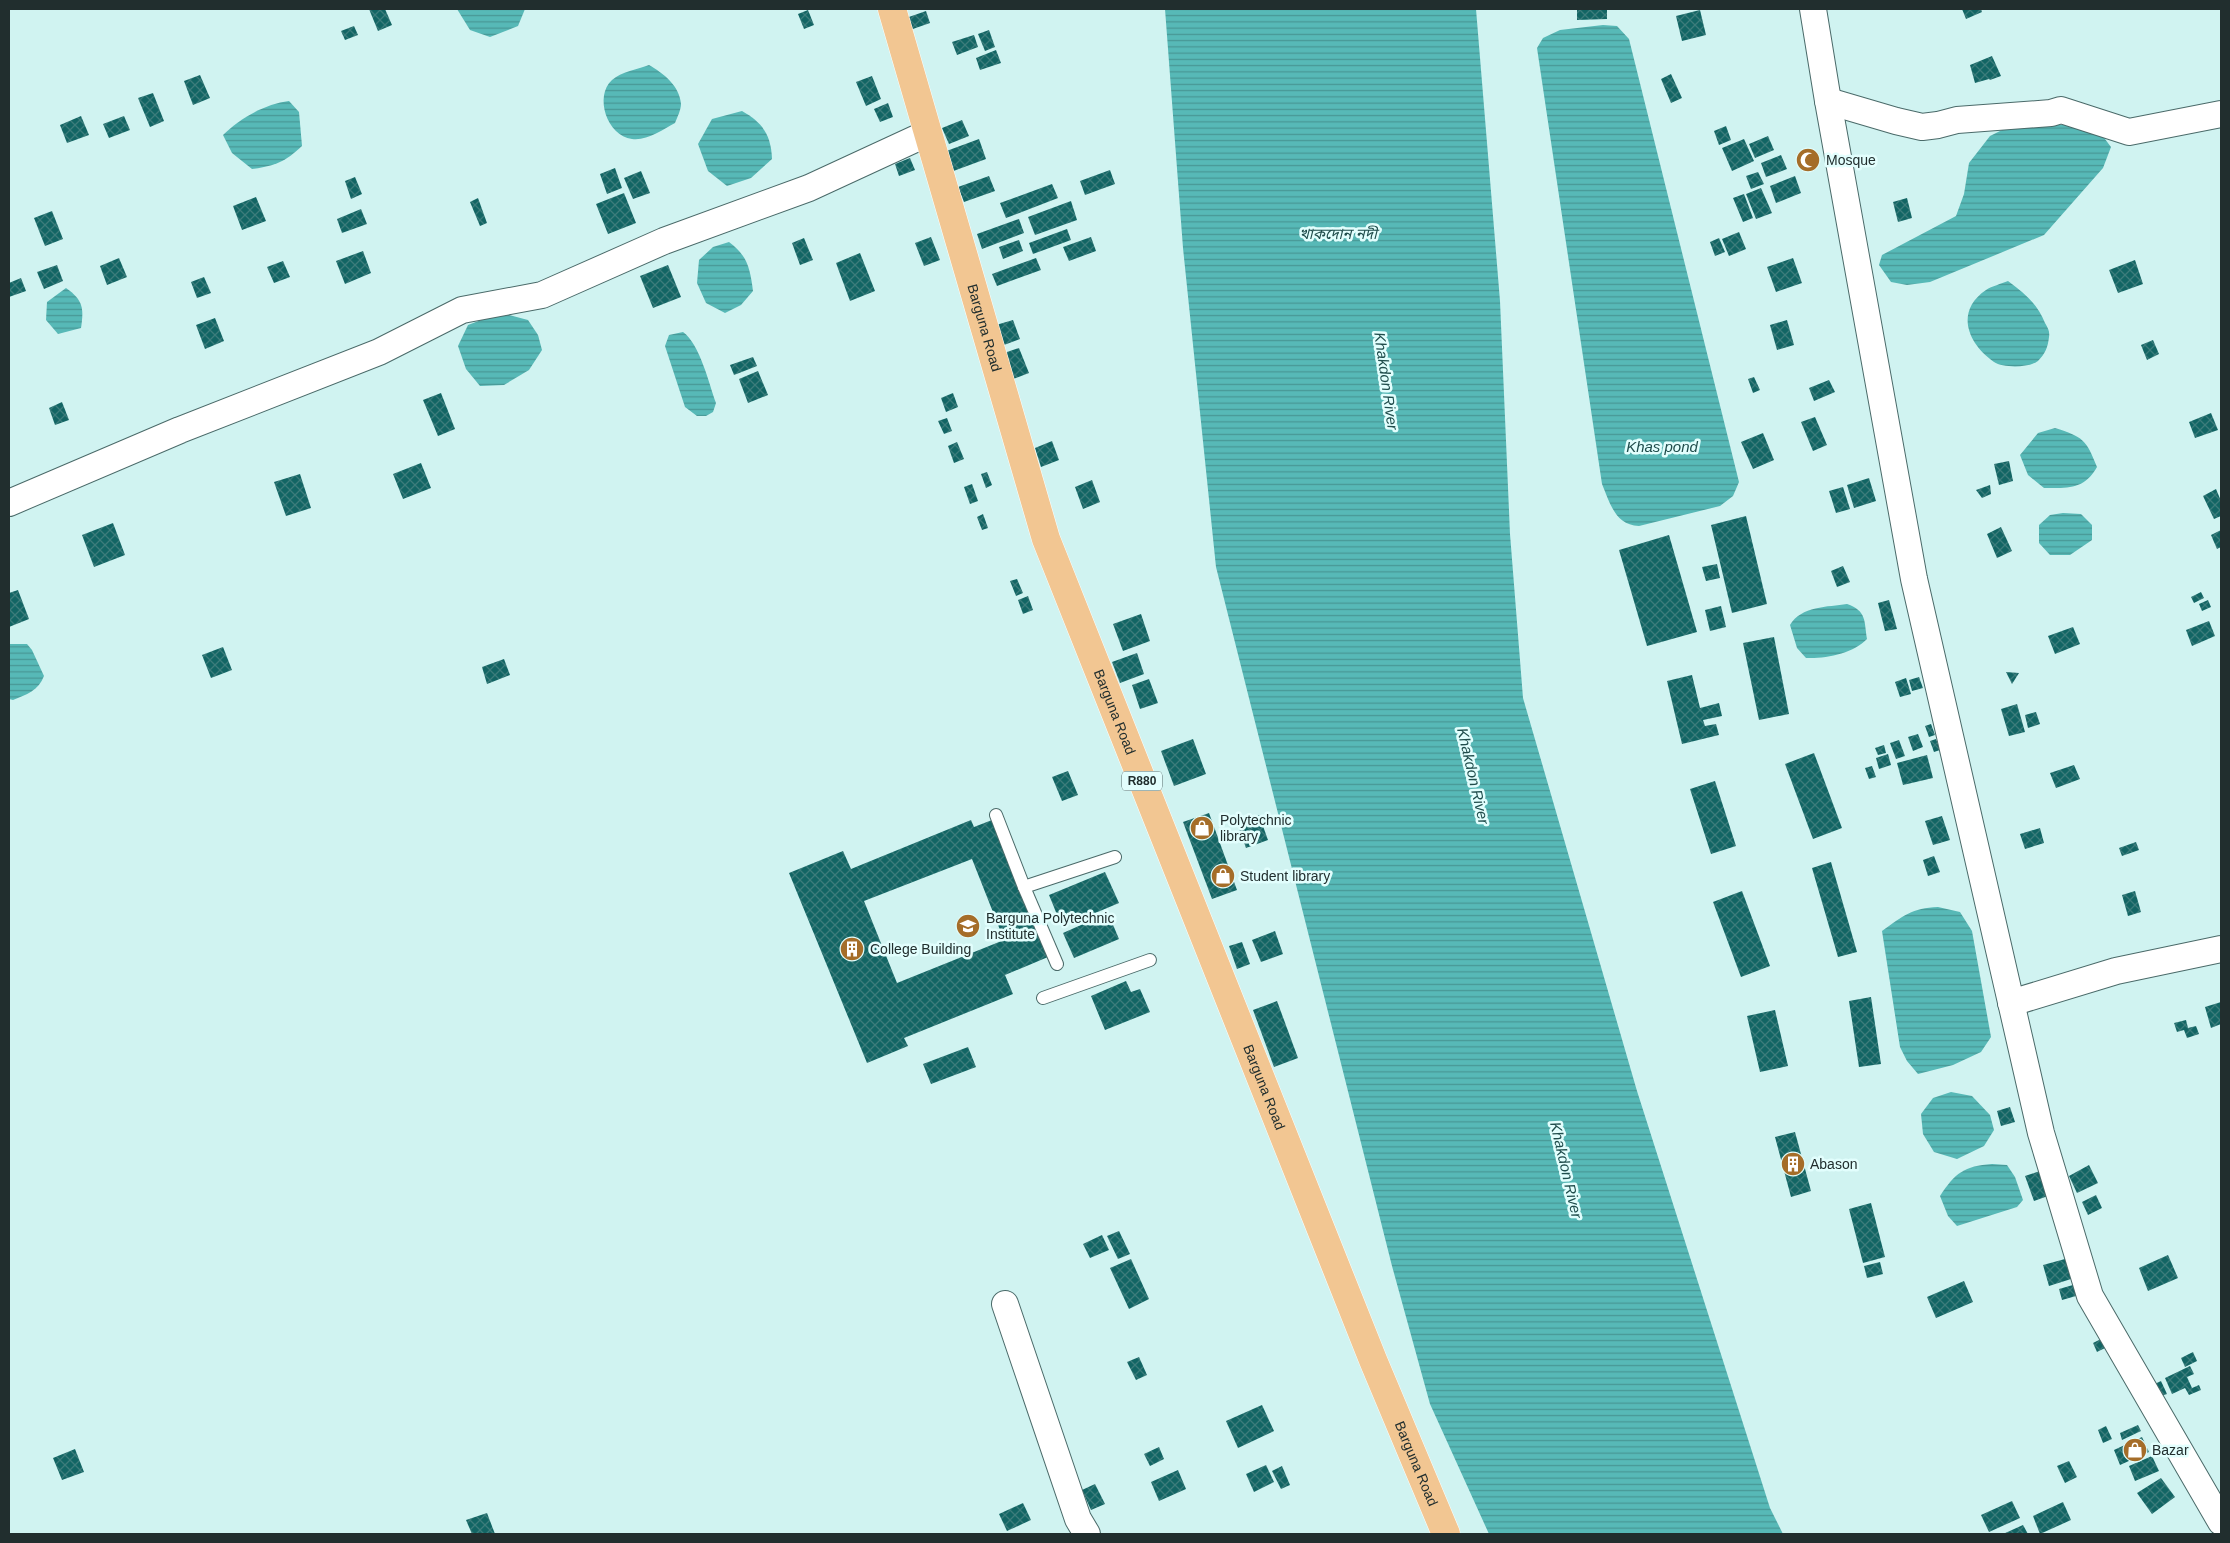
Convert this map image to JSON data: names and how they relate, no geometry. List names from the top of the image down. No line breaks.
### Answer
{"streets":{"main road":["Barguna Road","R880"]},"water":["খাকদোন নদী","Khakdon River","Khas pond"],"places":{"mosque":["Mosque"],"shop":["Polytechnic library","Student library","Bazar"],"school or university":["Barguna Polytechnic Institute"],"building":["College Building","Abason"]}}
